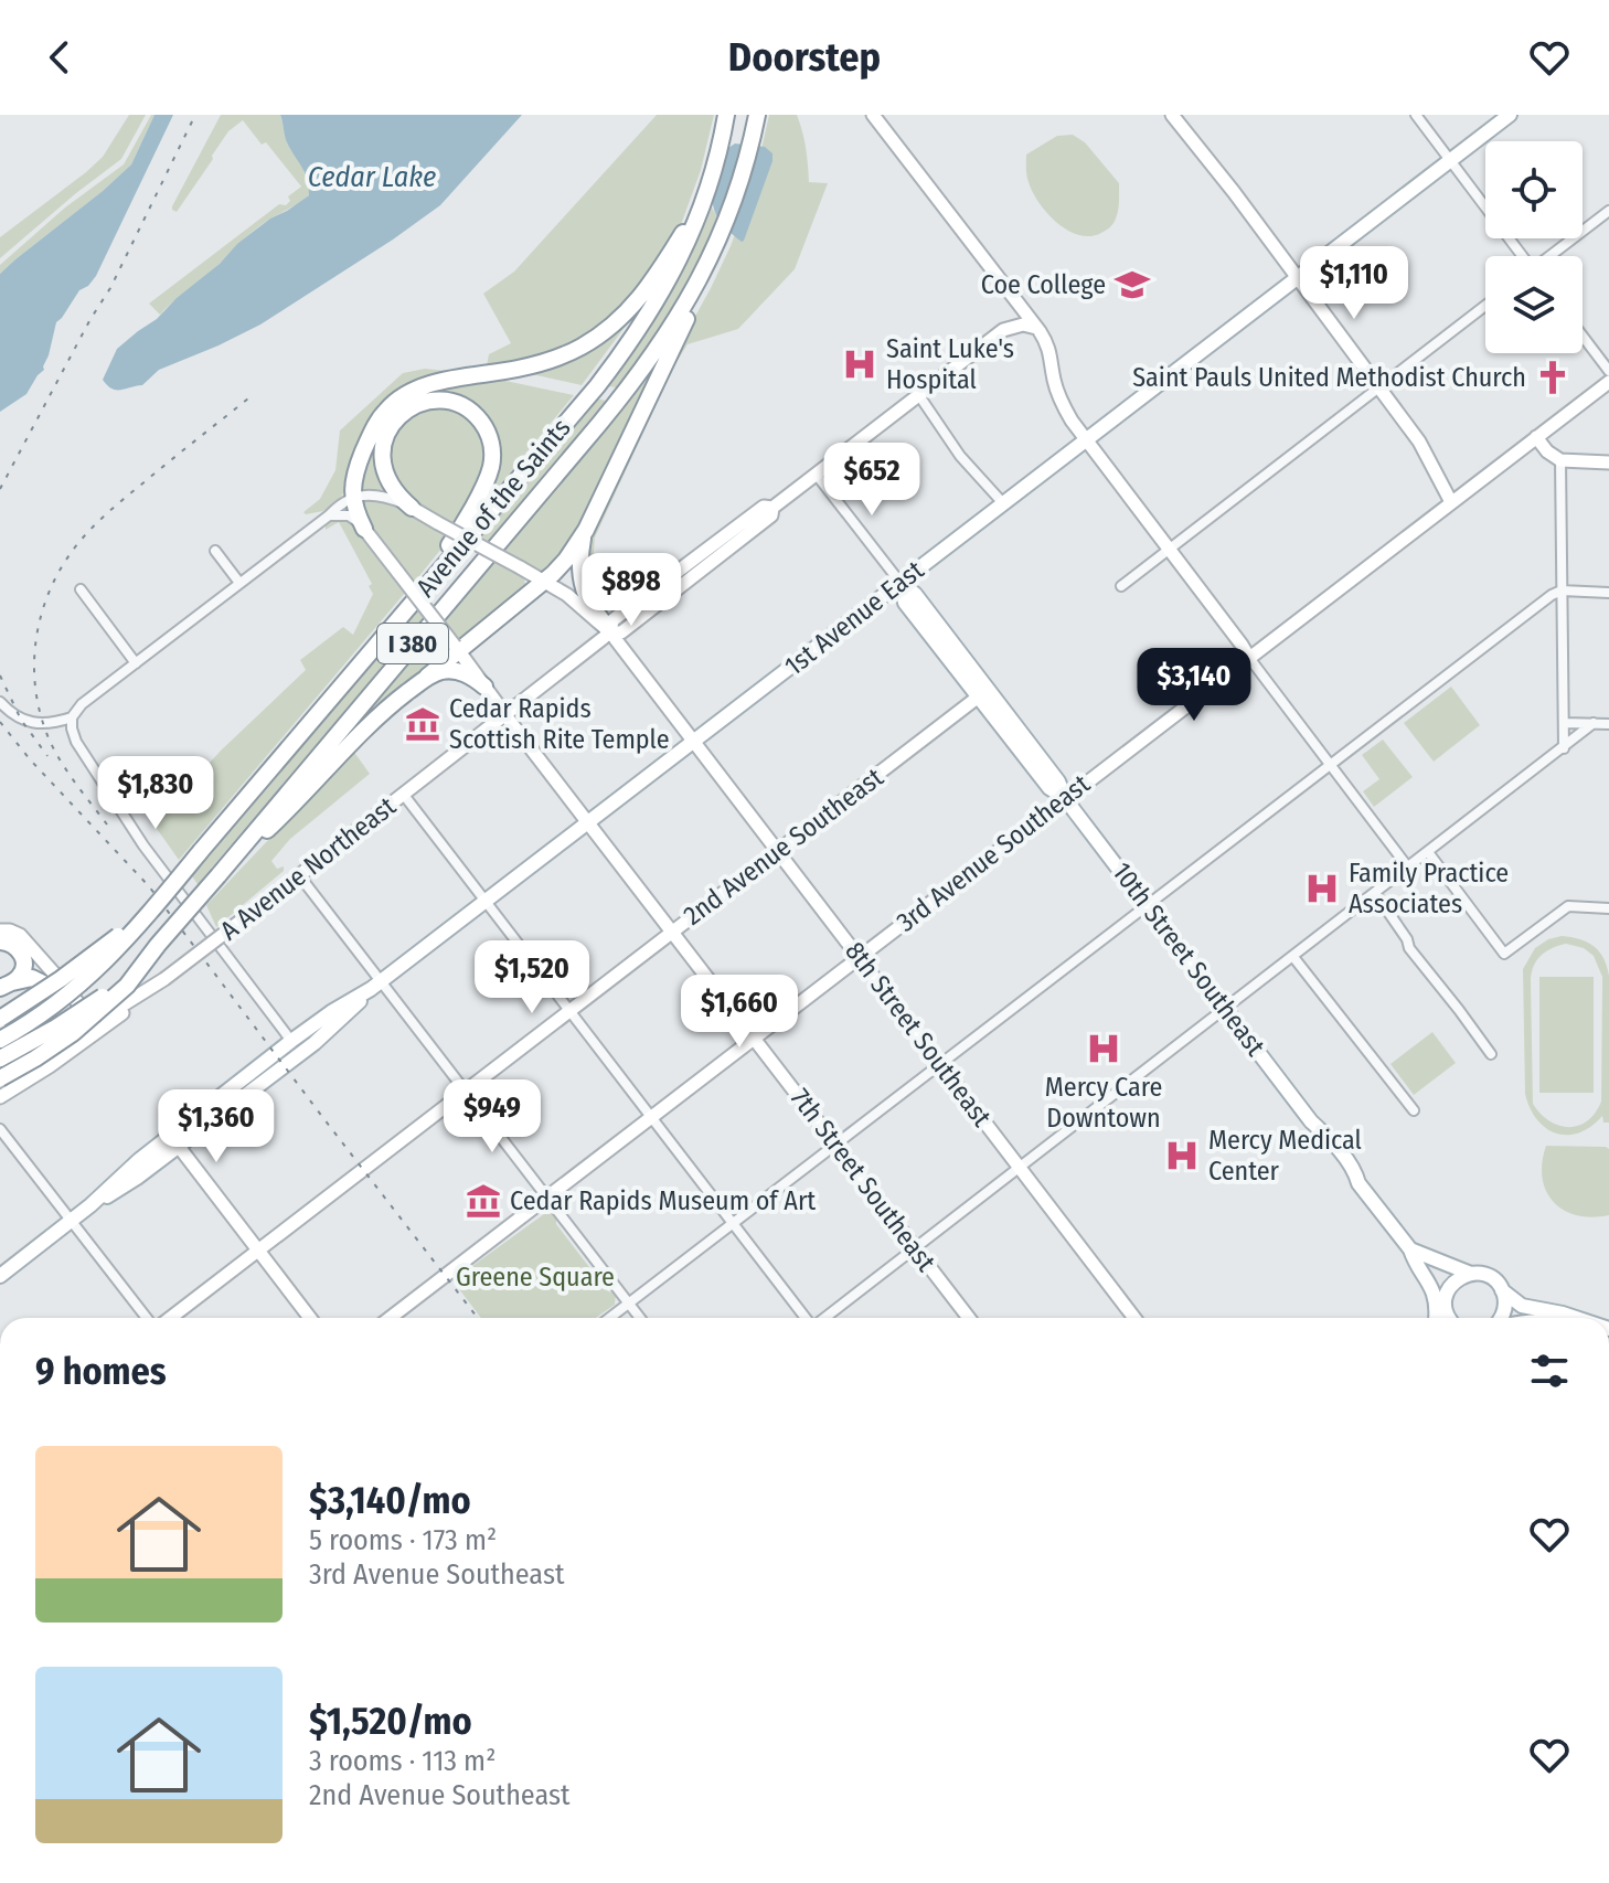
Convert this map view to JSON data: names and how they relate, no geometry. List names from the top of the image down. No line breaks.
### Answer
{"streets":{"highway":["Avenue of the Saints","I 380"],"main road":["1st Avenue East","2nd Avenue Southeast","3rd Avenue Southeast","A Avenue Northeast","10th Street Southeast","8th Street Southeast","7th Street Southeast"]},"crossings":[["Avenue of the Saints","I 380"],["1st Avenue East","10th Street Southeast"],["1st Avenue East","8th Street Southeast"],["1st Avenue East","7th Street Southeast"],["2nd Avenue Southeast","10th Street Southeast"],["2nd Avenue Southeast","8th Street Southeast"],["2nd Avenue Southeast","7th Street Southeast"],["3rd Avenue Southeast","10th Street Southeast"],["3rd Avenue Southeast","8th Street Southeast"],["3rd Avenue Southeast","7th Street Southeast"],["A Avenue Northeast","8th Street Southeast"],["A Avenue Northeast","7th Street Southeast"]],"water":["Cedar Lake"],"parks":["Greene Square"],"places":{"school or university":["Coe College"],"hospital":["Saint Luke's Hospital","Family Practice Associates","Mercy Care Downtown","Mercy Medical Center"],"church":["Saint Pauls United Methodist Church"],"museum":["Cedar Rapids Scottish Rite Temple","Cedar Rapids Museum of Art"]},"page":{"header":"Doorstep","price":["$1,110","$652","$898","$3,140","$1,830","$1,520","$1,660","$949","$1,360"],"heading":"9 homes","list":[{"name":"$3,140/mo","note":"5 rooms · 173 m² · 3rd Avenue Southeast"},{"name":"$1,520/mo","note":"3 rooms · 113 m² · 2nd Avenue Southeast"}]}}
